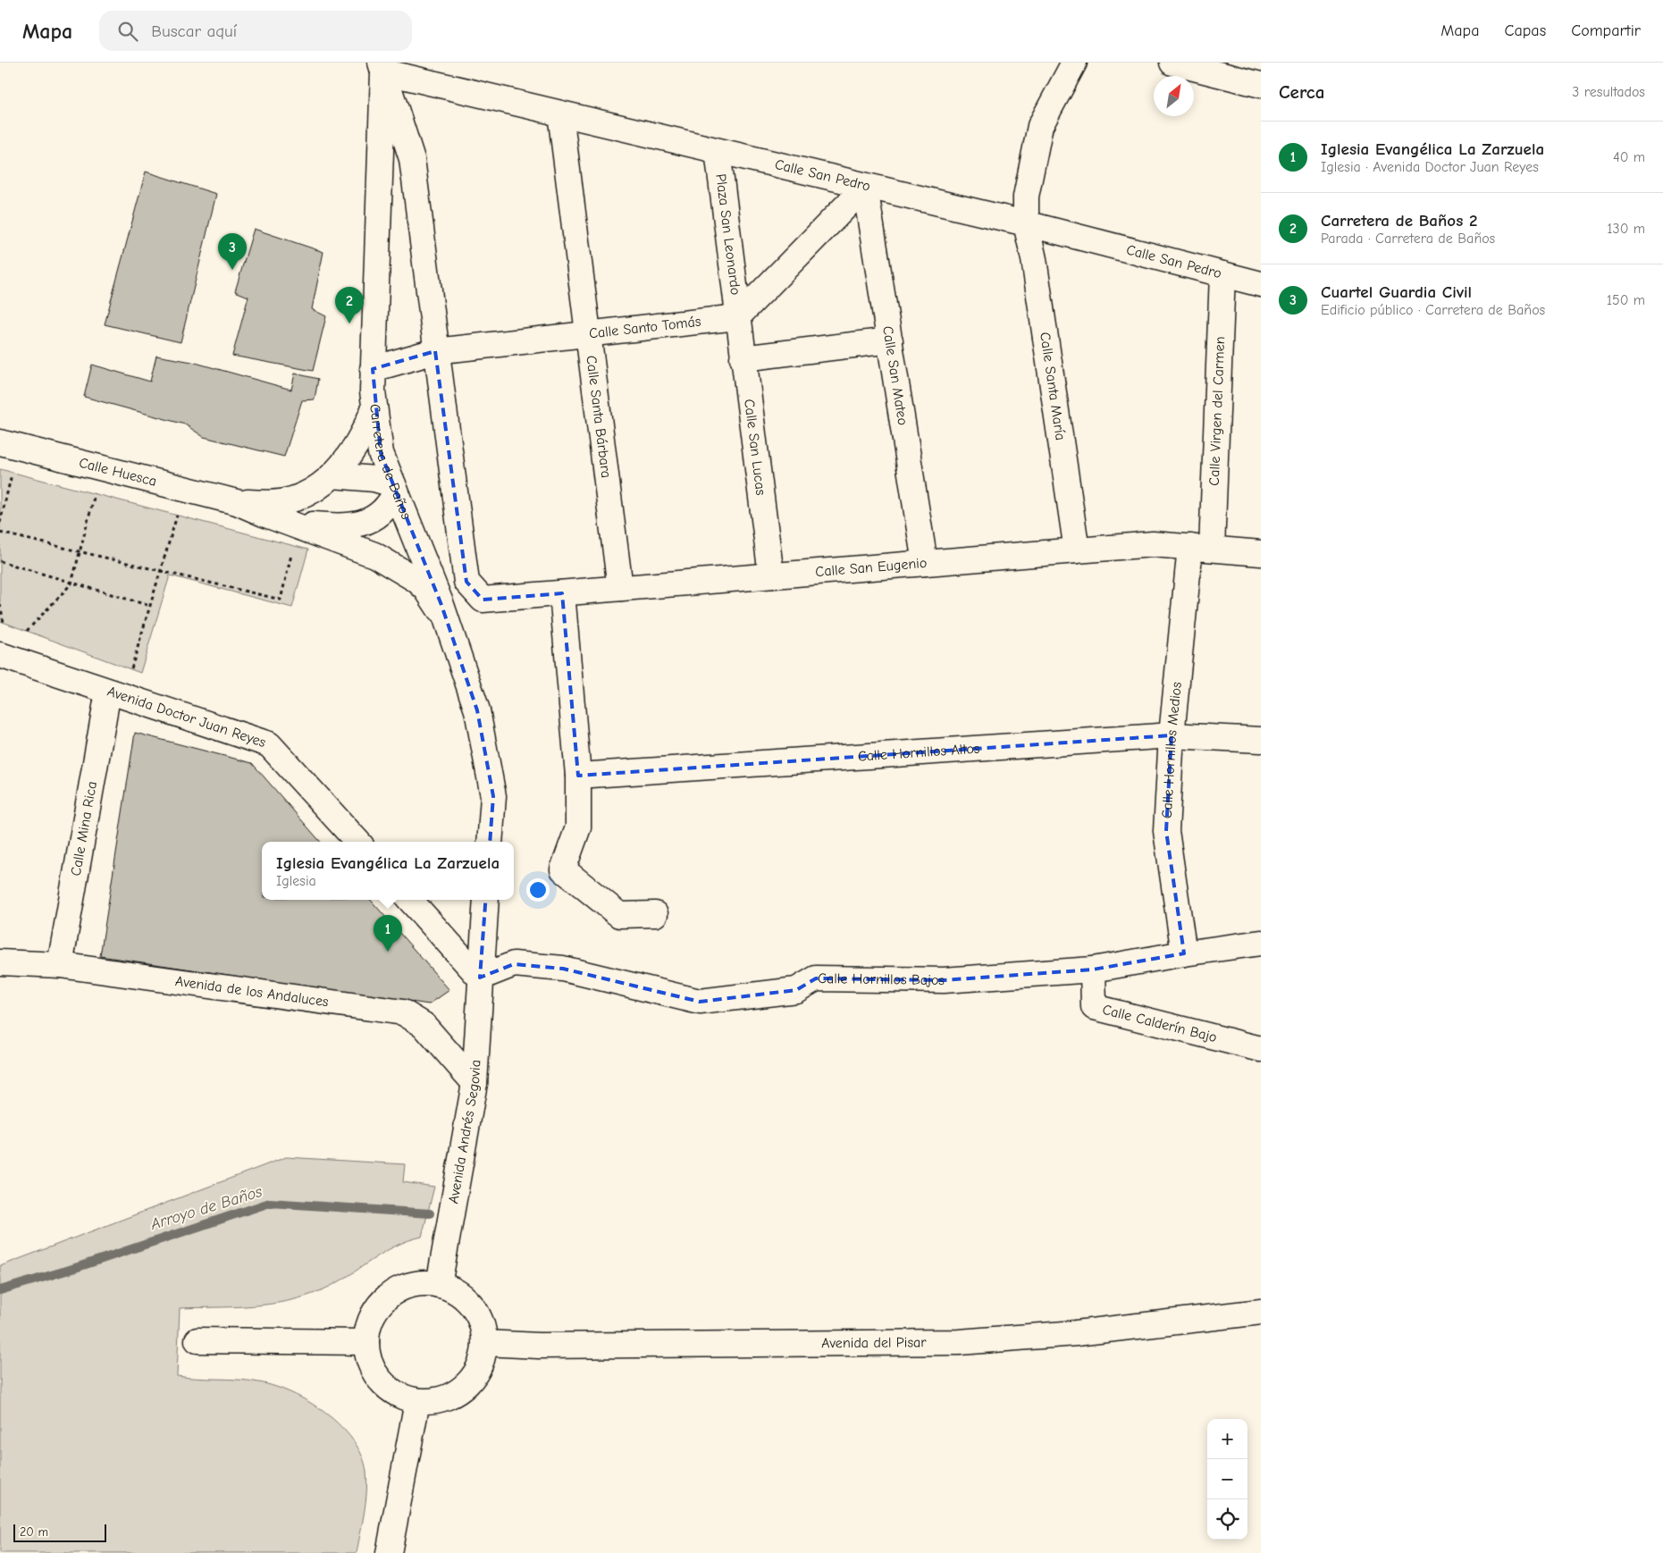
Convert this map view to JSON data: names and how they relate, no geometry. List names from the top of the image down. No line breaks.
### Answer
{"streets":{"street":["Calle San Pedro","Plaza San Leonardo","Calle Santo Tomás","Calle San Mateo","Calle Santa María","Calle Virgen del Carmen","Calle Santa Bárbara","Calle San Lucas","Carretera de Baños","Calle Huesca","Calle San Eugenio","Avenida Doctor Juan Reyes","Calle Hornillos Medios","Calle Hornillos Altos","Calle Mina Rica","Calle Hornillos Bajos","Avenida de los Andaluces","Calle Calderín Bajo","Avenida Andrés Segovia","Avenida del Pisar"]},"crossings":[["Calle San Pedro","Plaza San Leonardo"],["Calle San Pedro","Calle San Mateo"],["Calle San Pedro","Calle Santa María"],["Calle San Pedro","Calle Virgen del Carmen"],["Calle San Pedro","Calle Santa Bárbara"],["Calle San Pedro","Carretera de Baños"],["Plaza San Leonardo","Calle Santo Tomás"],["Plaza San Leonardo","Calle San Lucas"],["Calle Santo Tomás","Calle Santa Bárbara"],["Calle Santo Tomás","Calle San Lucas"],["Calle Santo Tomás","Carretera de Baños"],["Calle Santo Tomás","Calle San Eugenio"],["Calle San Mateo","Calle San Eugenio"],["Calle Santa María","Calle San Eugenio"],["Calle Virgen del Carmen","Calle San Eugenio"],["Calle Virgen del Carmen","Calle Hornillos Medios"],["Calle Santa Bárbara","Calle San Eugenio"],["Calle San Lucas","Calle San Eugenio"],["Carretera de Baños","Calle Huesca"],["Calle San Eugenio","Calle Hornillos Medios"],["Avenida Doctor Juan Reyes","Calle Mina Rica"],["Calle Hornillos Medios","Calle Hornillos Altos"],["Calle Hornillos Medios","Calle Hornillos Bajos"],["Calle Mina Rica","Avenida de los Andaluces"],["Calle Hornillos Bajos","Calle Calderín Bajo"],["Calle Hornillos Bajos","Avenida Andrés Segovia"],["Avenida de los Andaluces","Avenida Andrés Segovia"],["Avenida Andrés Segovia","Avenida del Pisar"]],"water":["Arroyo de Baños"],"scale_bar":"20 m","north":"top right","page":{"header":"Mapa","search":"Buscar aquí","nav":["Mapa","Capas","Compartir"],"heading":["Cerca","3 resultados"],"list":[{"mark":"1","name":"Iglesia Evangélica La Zarzuela","note":"Iglesia · Avenida Doctor Juan Reyes","value":"40 m"},{"mark":"2","name":"Carretera de Baños 2","note":"Parada · Carretera de Baños","value":"130 m"},{"mark":"3","name":"Cuartel Guardia Civil","note":"Edificio público · Carretera de Baños","value":"150 m"}],"pins":["3","2","1"],"popup":["Iglesia Evangélica La Zarzuela","Iglesia"],"map_buttons":["+","−"],"scale":"20 m"}}
